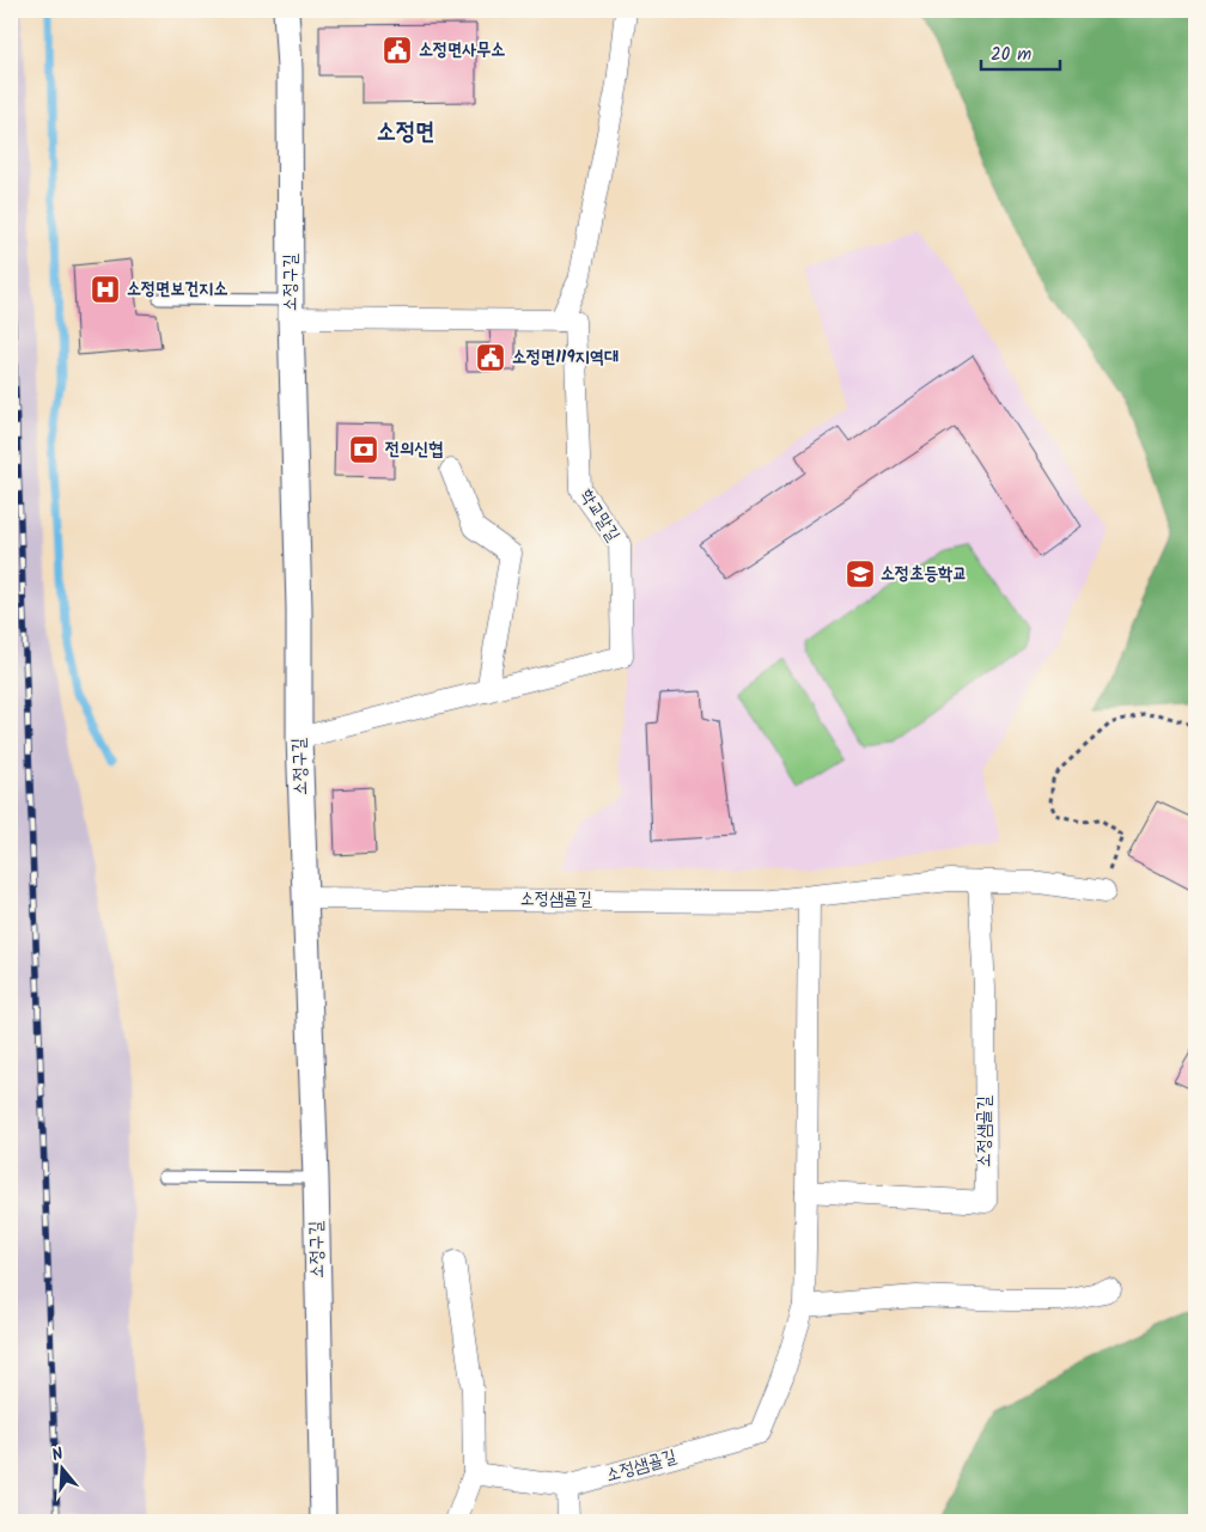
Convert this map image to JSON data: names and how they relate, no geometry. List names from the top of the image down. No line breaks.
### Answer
{"streets":{"street":["소정구길","학교말길","소정샘골길"]},"crossings":[["소정구길","학교말길"],["소정구길","소정샘골길"]],"districts":["소정면"],"places":{"public building":["소정면사무소","소정면119지역대"],"hospital":["소정면보건지소"],"bank":["전의신협"],"school or university":["소정초등학교"]},"scale_bar":"20 m","north":"top"}
